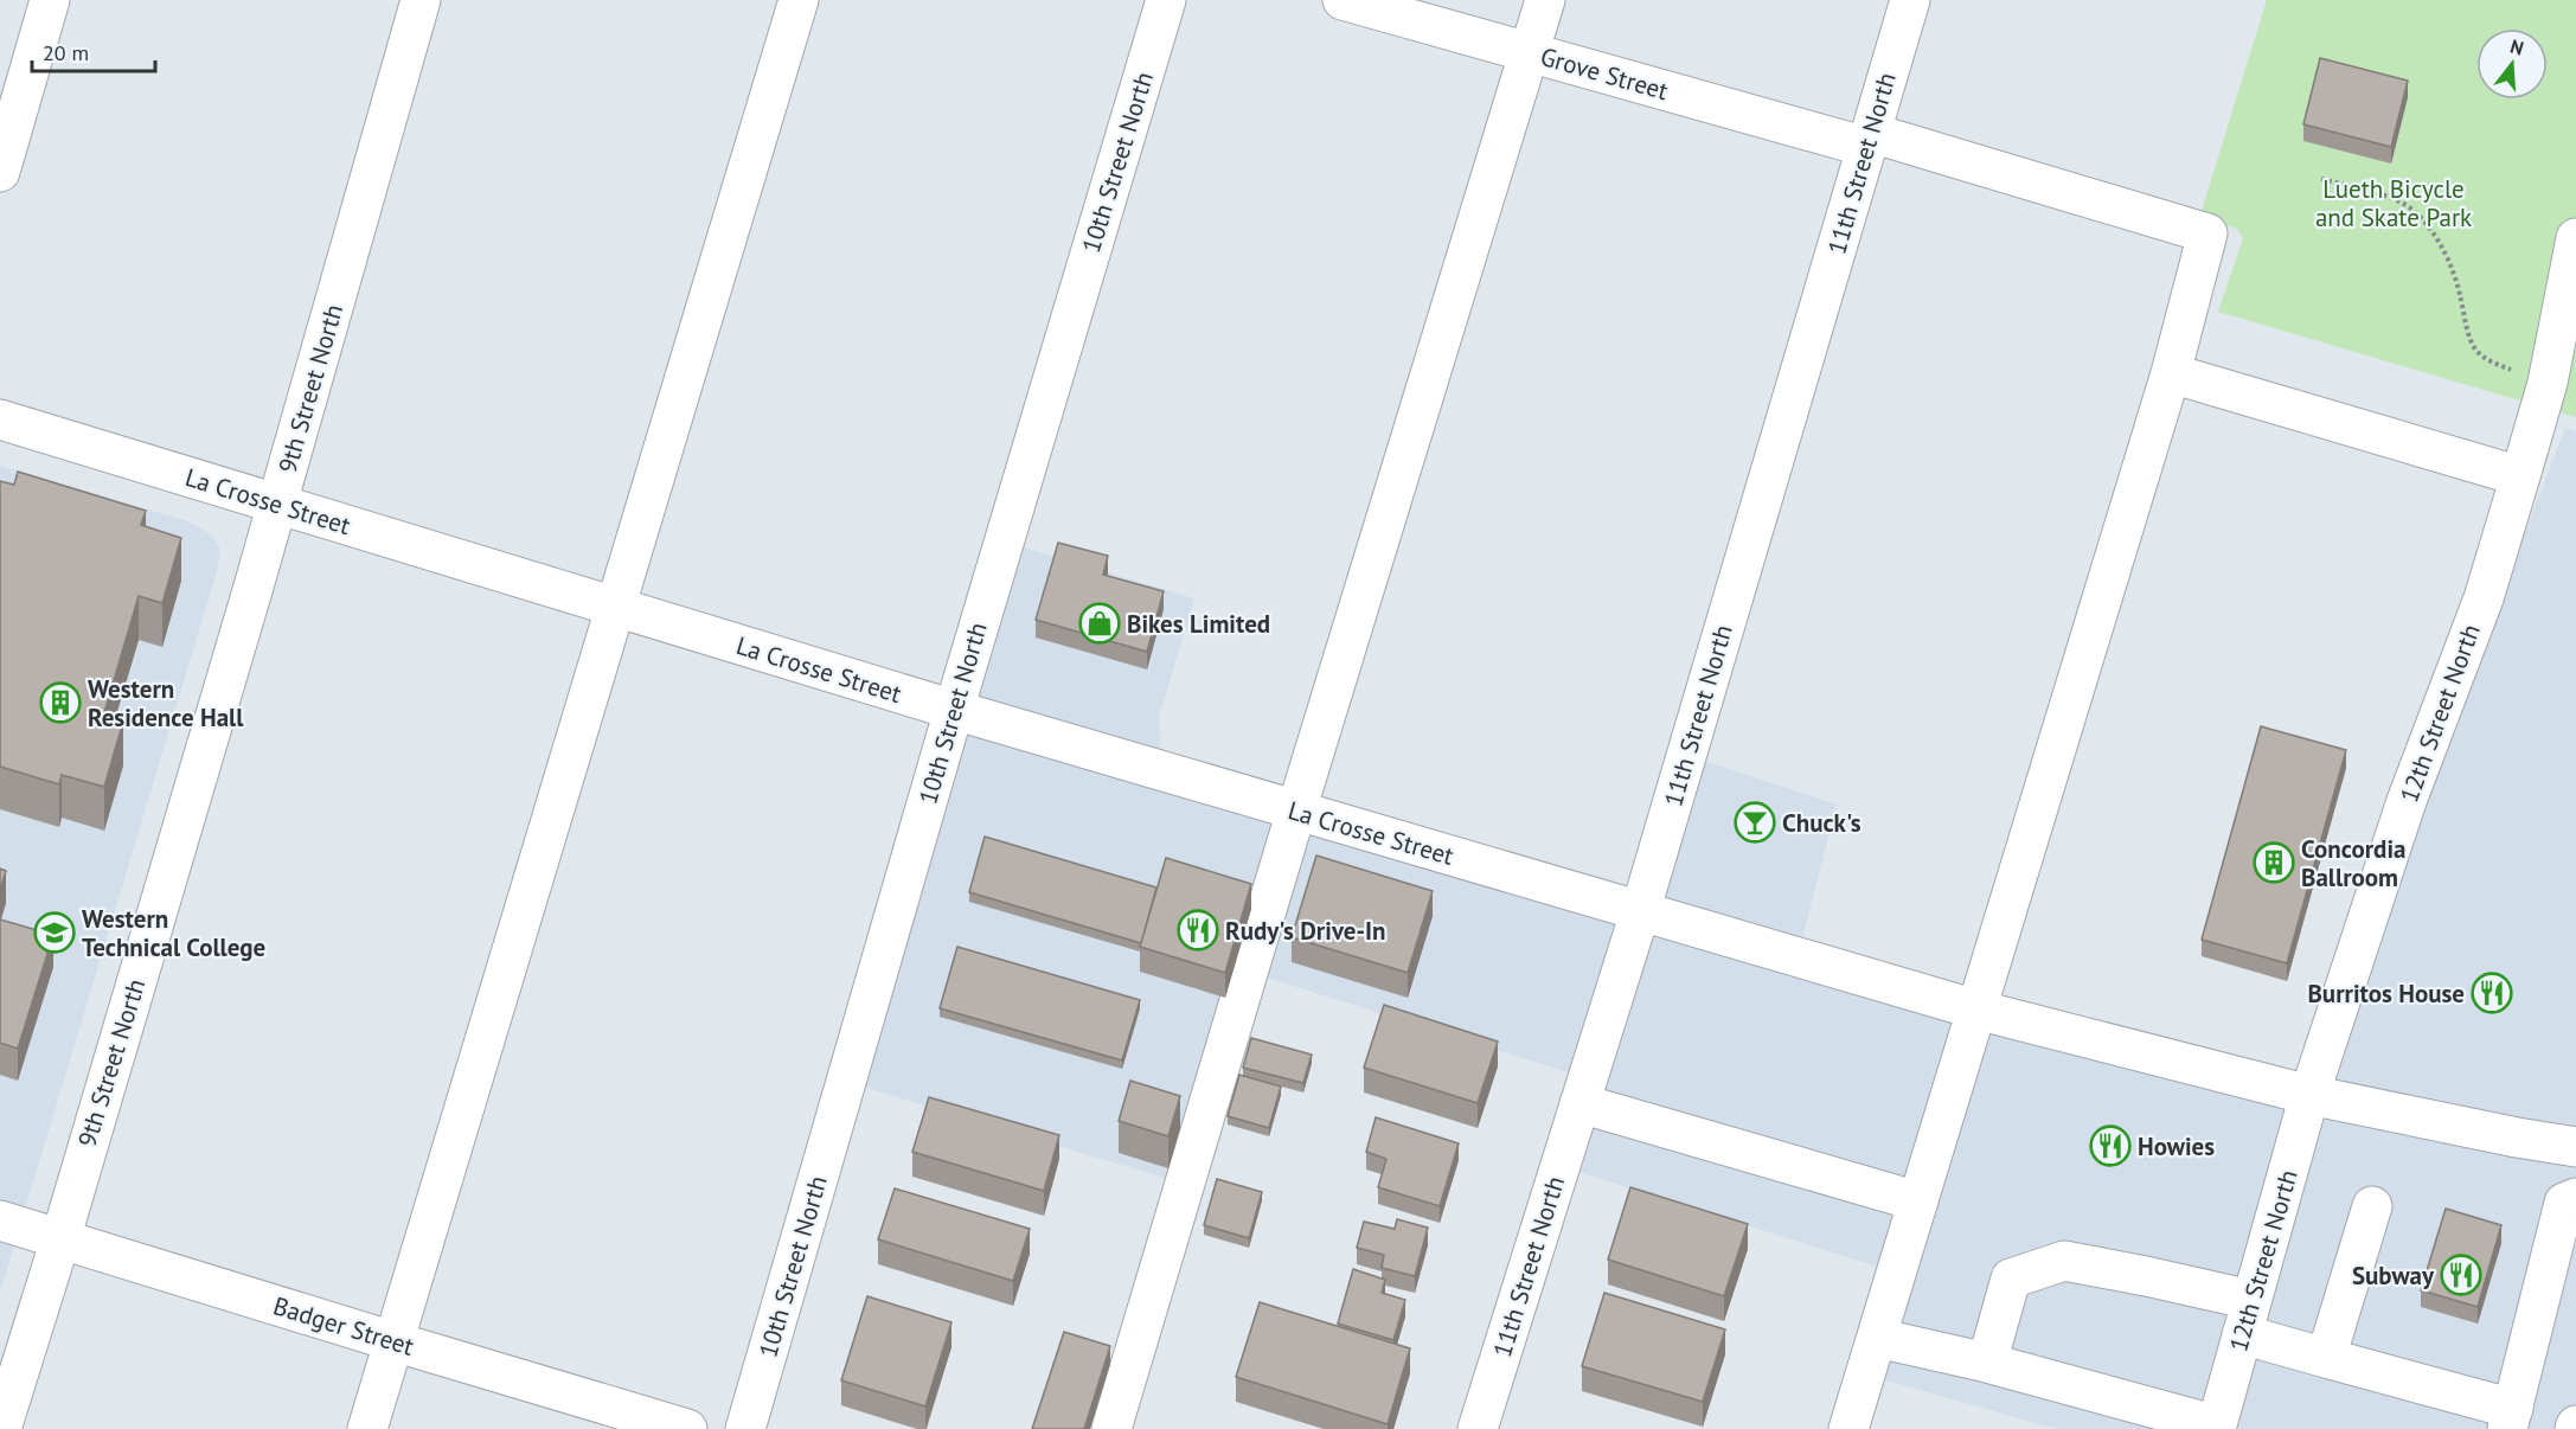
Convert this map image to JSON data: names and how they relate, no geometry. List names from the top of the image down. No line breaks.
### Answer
{"streets":{"street":["Grove Street","10th Street North","11th Street North","9th Street North","La Crosse Street","12th Street North","Badger Street"]},"crossings":[["Grove Street","11th Street North"],["10th Street North","La Crosse Street"],["11th Street North","La Crosse Street"],["9th Street North","La Crosse Street"],["9th Street North","Badger Street"],["La Crosse Street","12th Street North"]],"parks":["Lueth Bicycle and Skate Park"],"places":{"shop":["Bikes Limited"],"building":["Western Residence Hall","Concordia Ballroom"],"bar":["Chuck's"],"restaurant":["Rudy's Drive-In","Burritos House","Howies","Subway"],"school or university":["Western Technical College"]},"scale_bar":"20 m","north":"top"}
